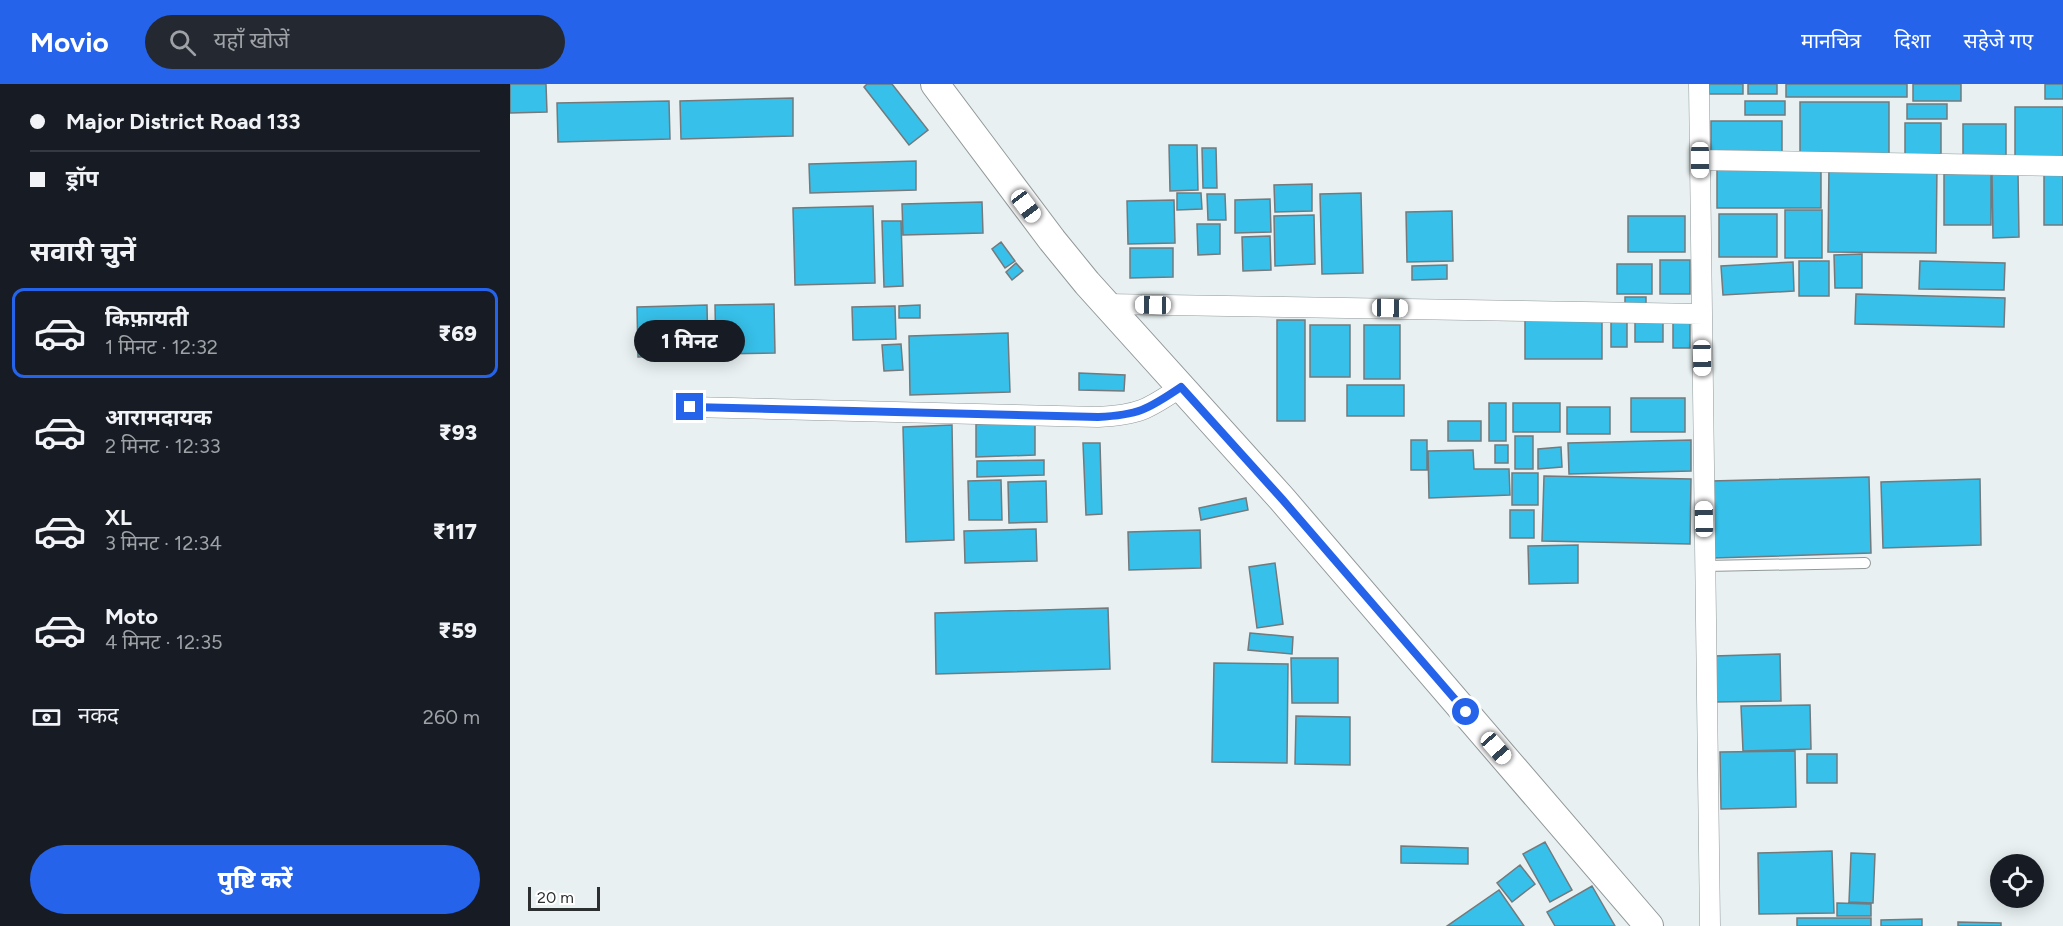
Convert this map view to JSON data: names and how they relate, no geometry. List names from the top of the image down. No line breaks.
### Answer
{"scale_bar":"20 m","page":{"header":"Movio","search":"यहाँ खोजें","nav":["मानचित्र","दिशा","सहेजे गए"],"banner":["Major District Road 133","ड्रॉप"],"heading":"सवारी चुनें","list":[{"name":"किफ़ायती","note":"1 मिनट · 12:32","value":"₹69"},{"name":"आरामदायक","note":"2 मिनट · 12:33","value":"₹93"},{"name":"XL","note":"3 मिनट · 12:34","value":"₹117"},{"name":"Moto","note":"4 मिनट · 12:35","value":"₹59"}],"bubble":"1 मिनट","pay":["नकद","260 m"],"buttons":"पुष्टि करें","scale":"20 m"}}
